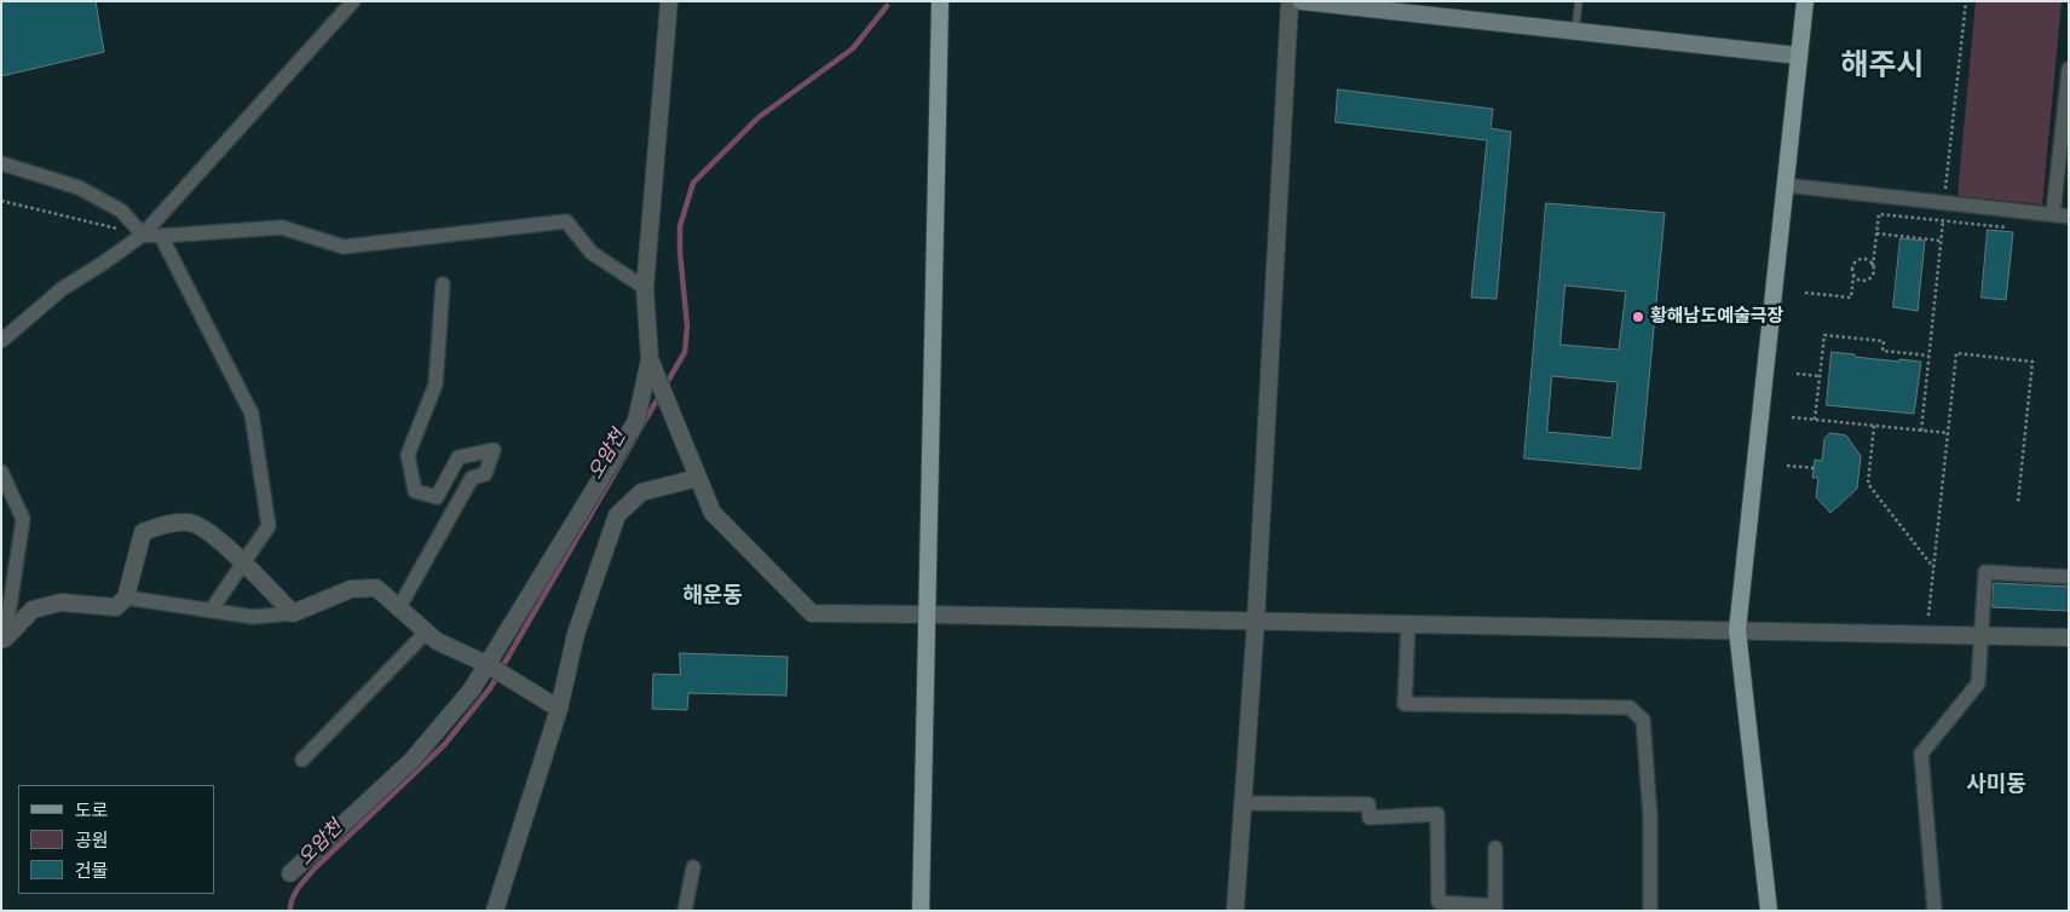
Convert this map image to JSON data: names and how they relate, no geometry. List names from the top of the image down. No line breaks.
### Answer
{"districts":["해주시","해운동","사미동"],"water":["오암천"],"places":["황해남도예술극장"],"legend":["도로","공원","건물"]}
